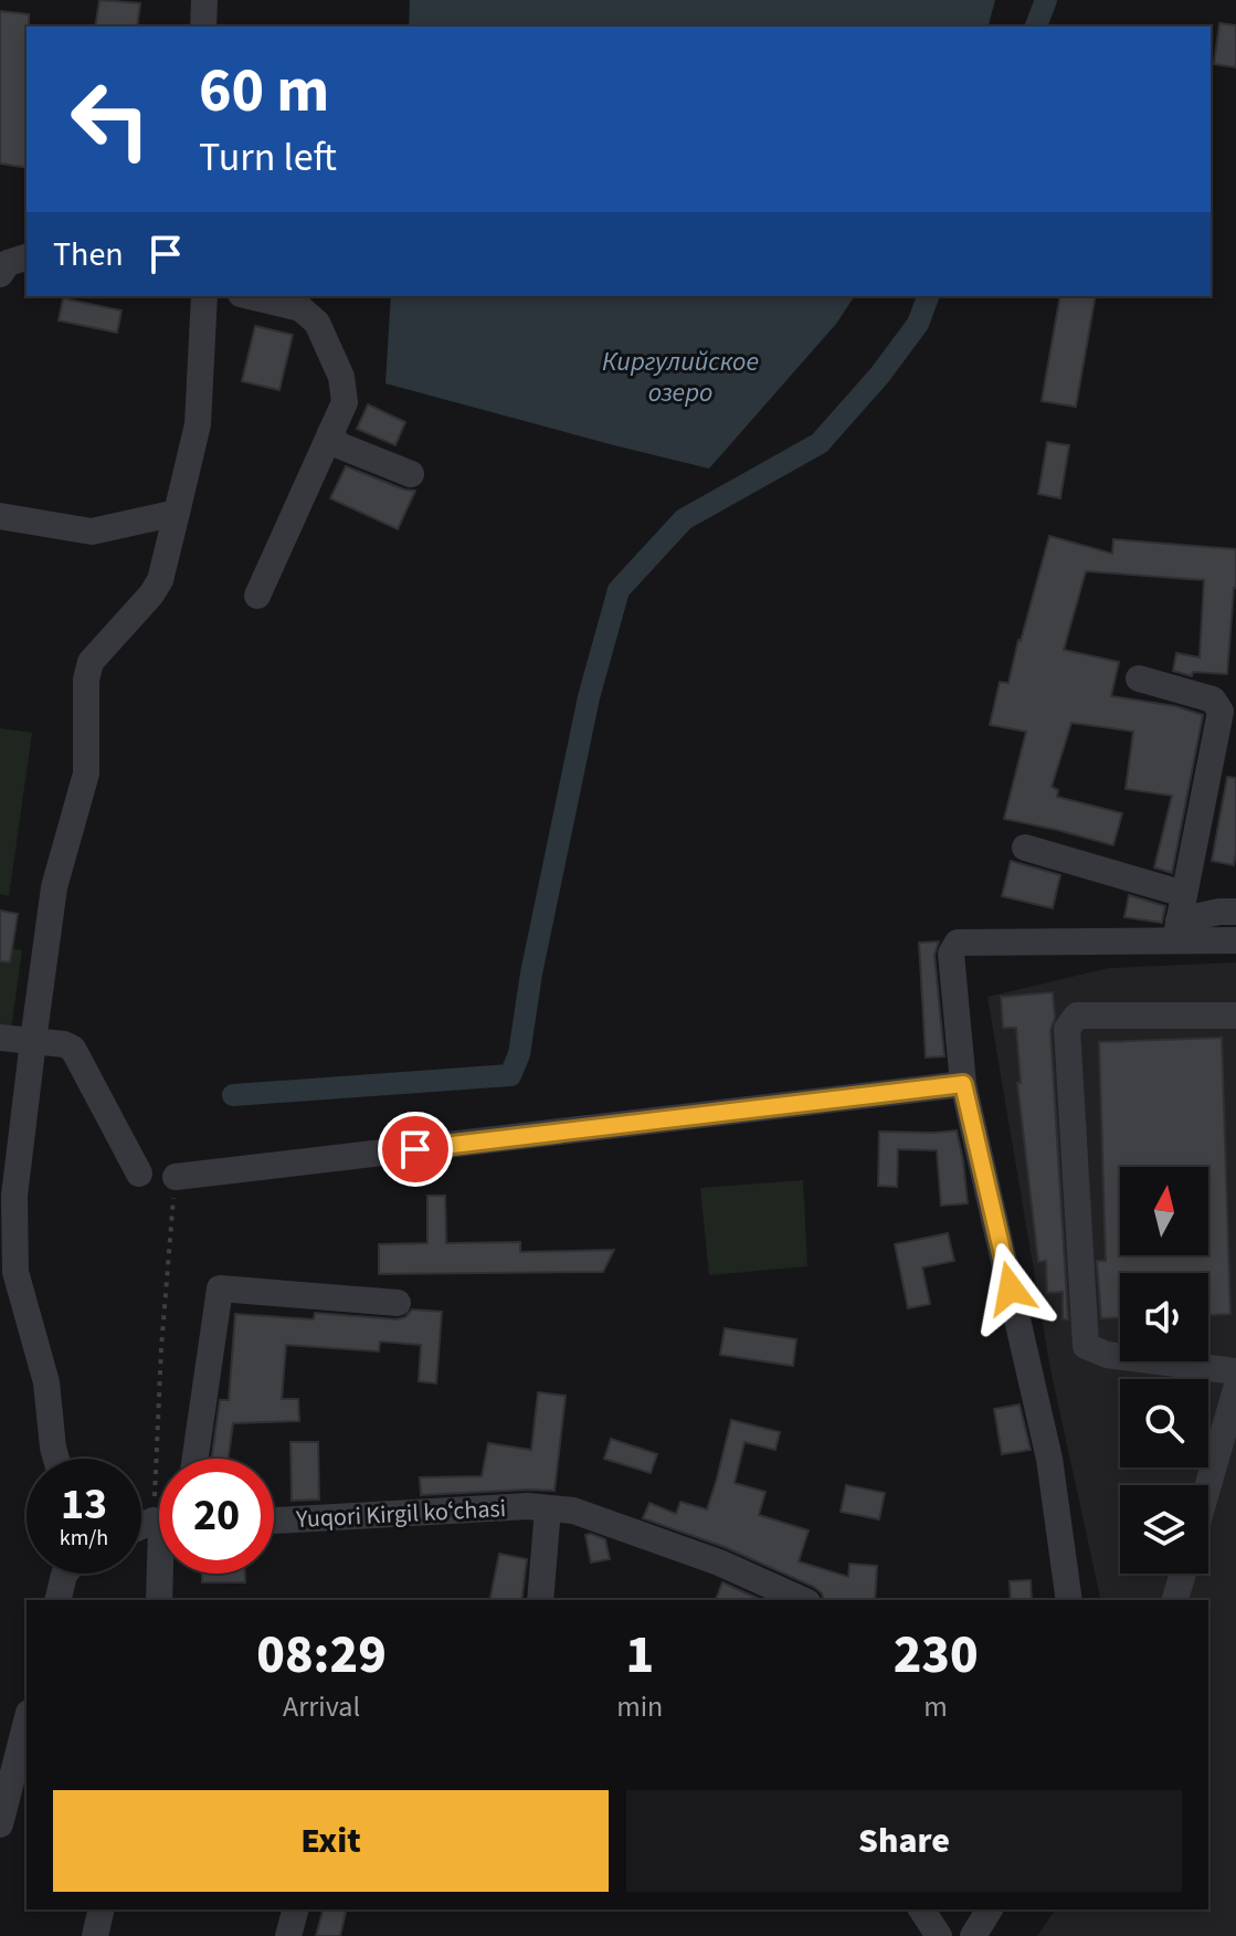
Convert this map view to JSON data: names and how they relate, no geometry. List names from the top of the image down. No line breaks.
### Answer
{"streets":{"street":["Yuqori Kirgil koʻchasi"]},"water":["Киргулийское озеро"],"north":"top","page":{"turn":["60 m","Turn left"],"then":"Then","speed":"13 km/h","limit":"20","eta":["08:29","Arrival","1","min","230","m"],"buttons":["Exit","Share"]}}
